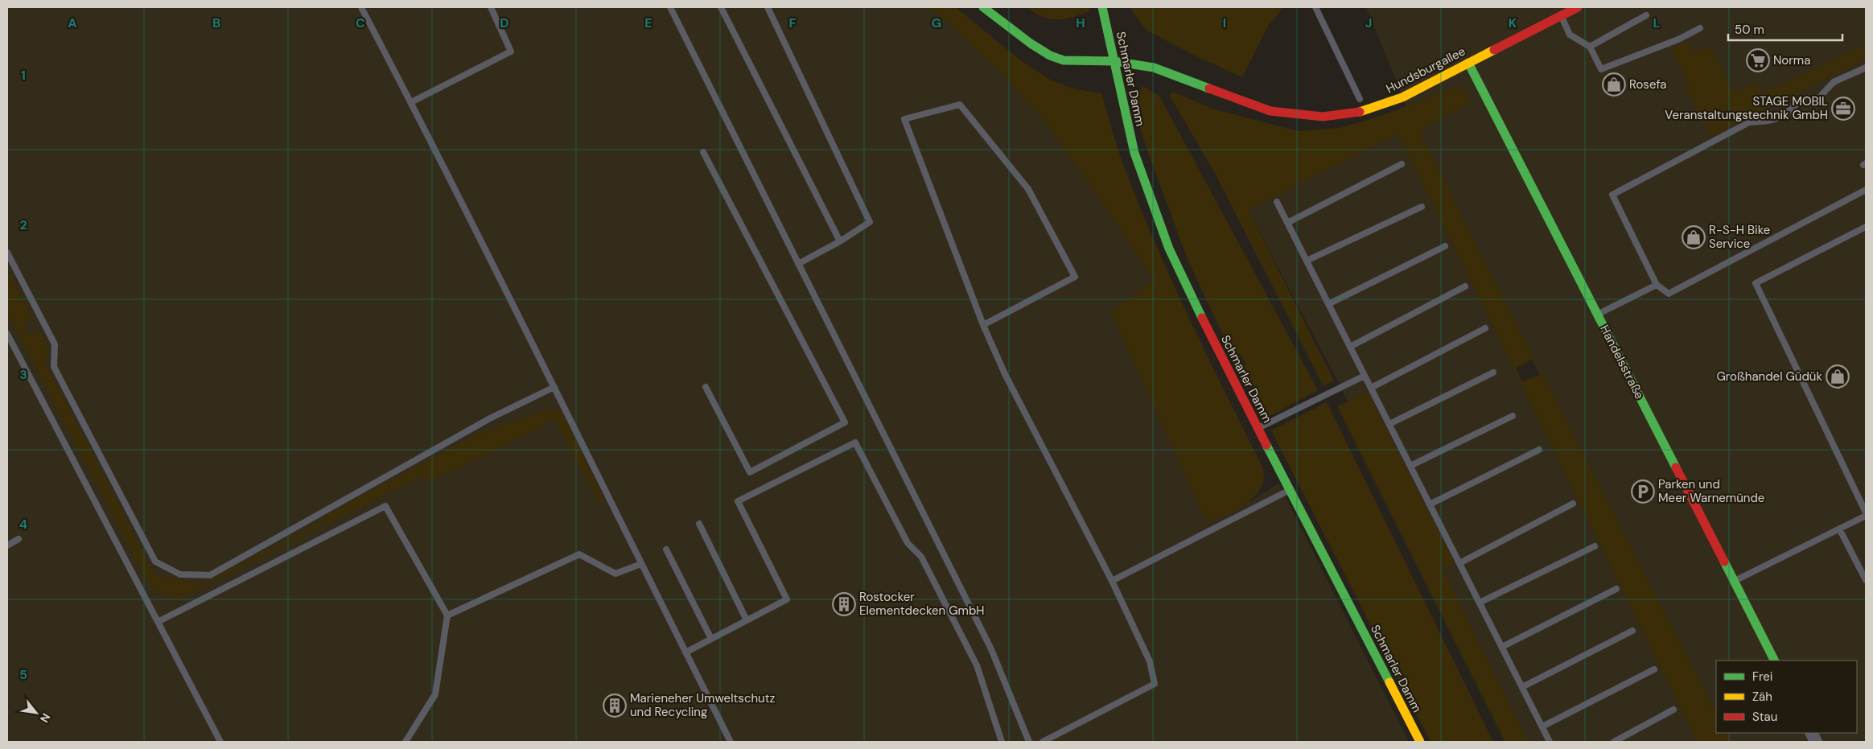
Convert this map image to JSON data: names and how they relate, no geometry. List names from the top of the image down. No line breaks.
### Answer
{"streets":{"street":["Hundsburgallee","Schmarler Damm","Handelsstraße"]},"crossings":[["Hundsburgallee","Schmarler Damm"],["Hundsburgallee","Handelsstraße"]],"places":{"supermarket":["Norma"],"shop":["Rosefa","R-S-H Bike Service","Großhandel Güdük"],"office":["STAGE MOBIL Veranstaltungstechnik GmbH"],"parking":["Parken und Meer Warnemünde"],"building":["Rostocker Elementdecken GmbH","Marieneher Umweltschutz und Recycling"]},"legend":["Frei","Zäh","Stau"],"scale_bar":"50 m","north":"bottom right","grid":{"columns":["A","B","C","D","E","F","G","H","I","J","K","L"],"rows":["1","2","3","4","5"]}}
